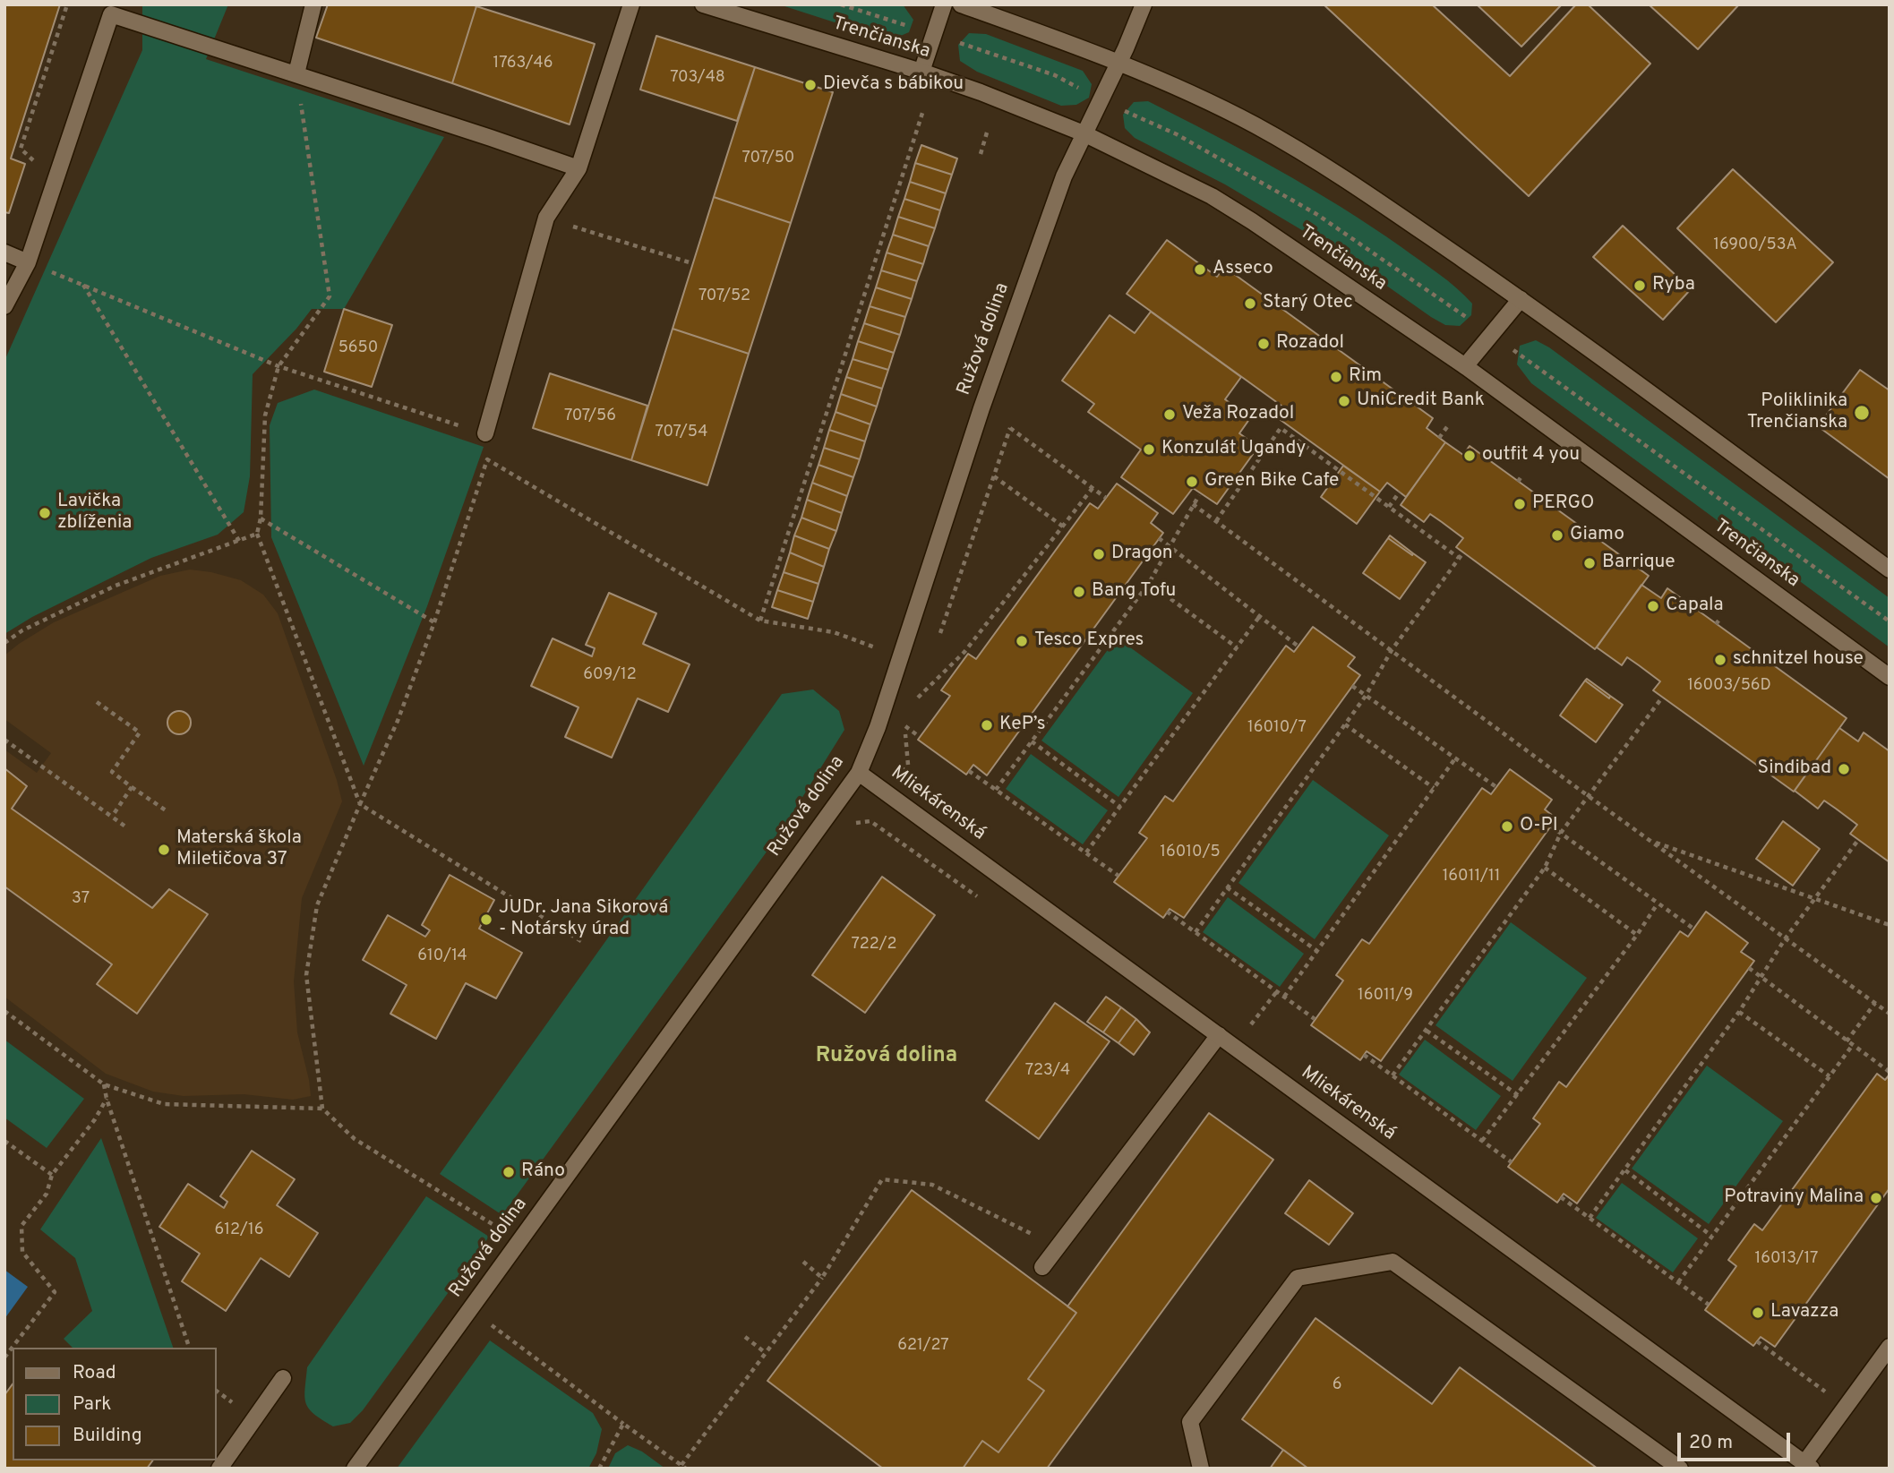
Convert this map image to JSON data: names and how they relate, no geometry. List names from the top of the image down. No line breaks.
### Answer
{"streets":{"street":["Trenčianska","Ružová dolina","Mliekárenská"]},"crossings":[["Trenčianska","Ružová dolina"],["Ružová dolina","Mliekárenská"]],"districts":["Ružová dolina"],"places":["Dievča s bábikou","Asseco","Ryba","Starý Otec","Rozadol","Rim","UniCredit Bank","Poliklinika Trenčianska","Veža Rozadol","Konzulát Ugandy","outfit 4 you","Green Bike Cafe","PERGO","Lavička zblíženia","Giamo","Dragon","Barrique","Bang Tofu","Capala","Tesco Expres","schnitzel house","KeP’s","Sindibad","O-PI","Materská škola Miletičova 37","JUDr. Jana Sikorová - Notársky úrad","Ráno","Potraviny Malina","Lavazza"],"house_numbers":["1763/46","703/48","707/50","16900/53A","707/52","5650","707/56","707/54","609/12","16003/56D","16010/7","16010/5","16011/11","37","722/2","610/14","16011/9","723/4","612/16","16013/17","621/27","6"],"legend":["Road","Park","Building"],"scale_bar":"20 m"}
